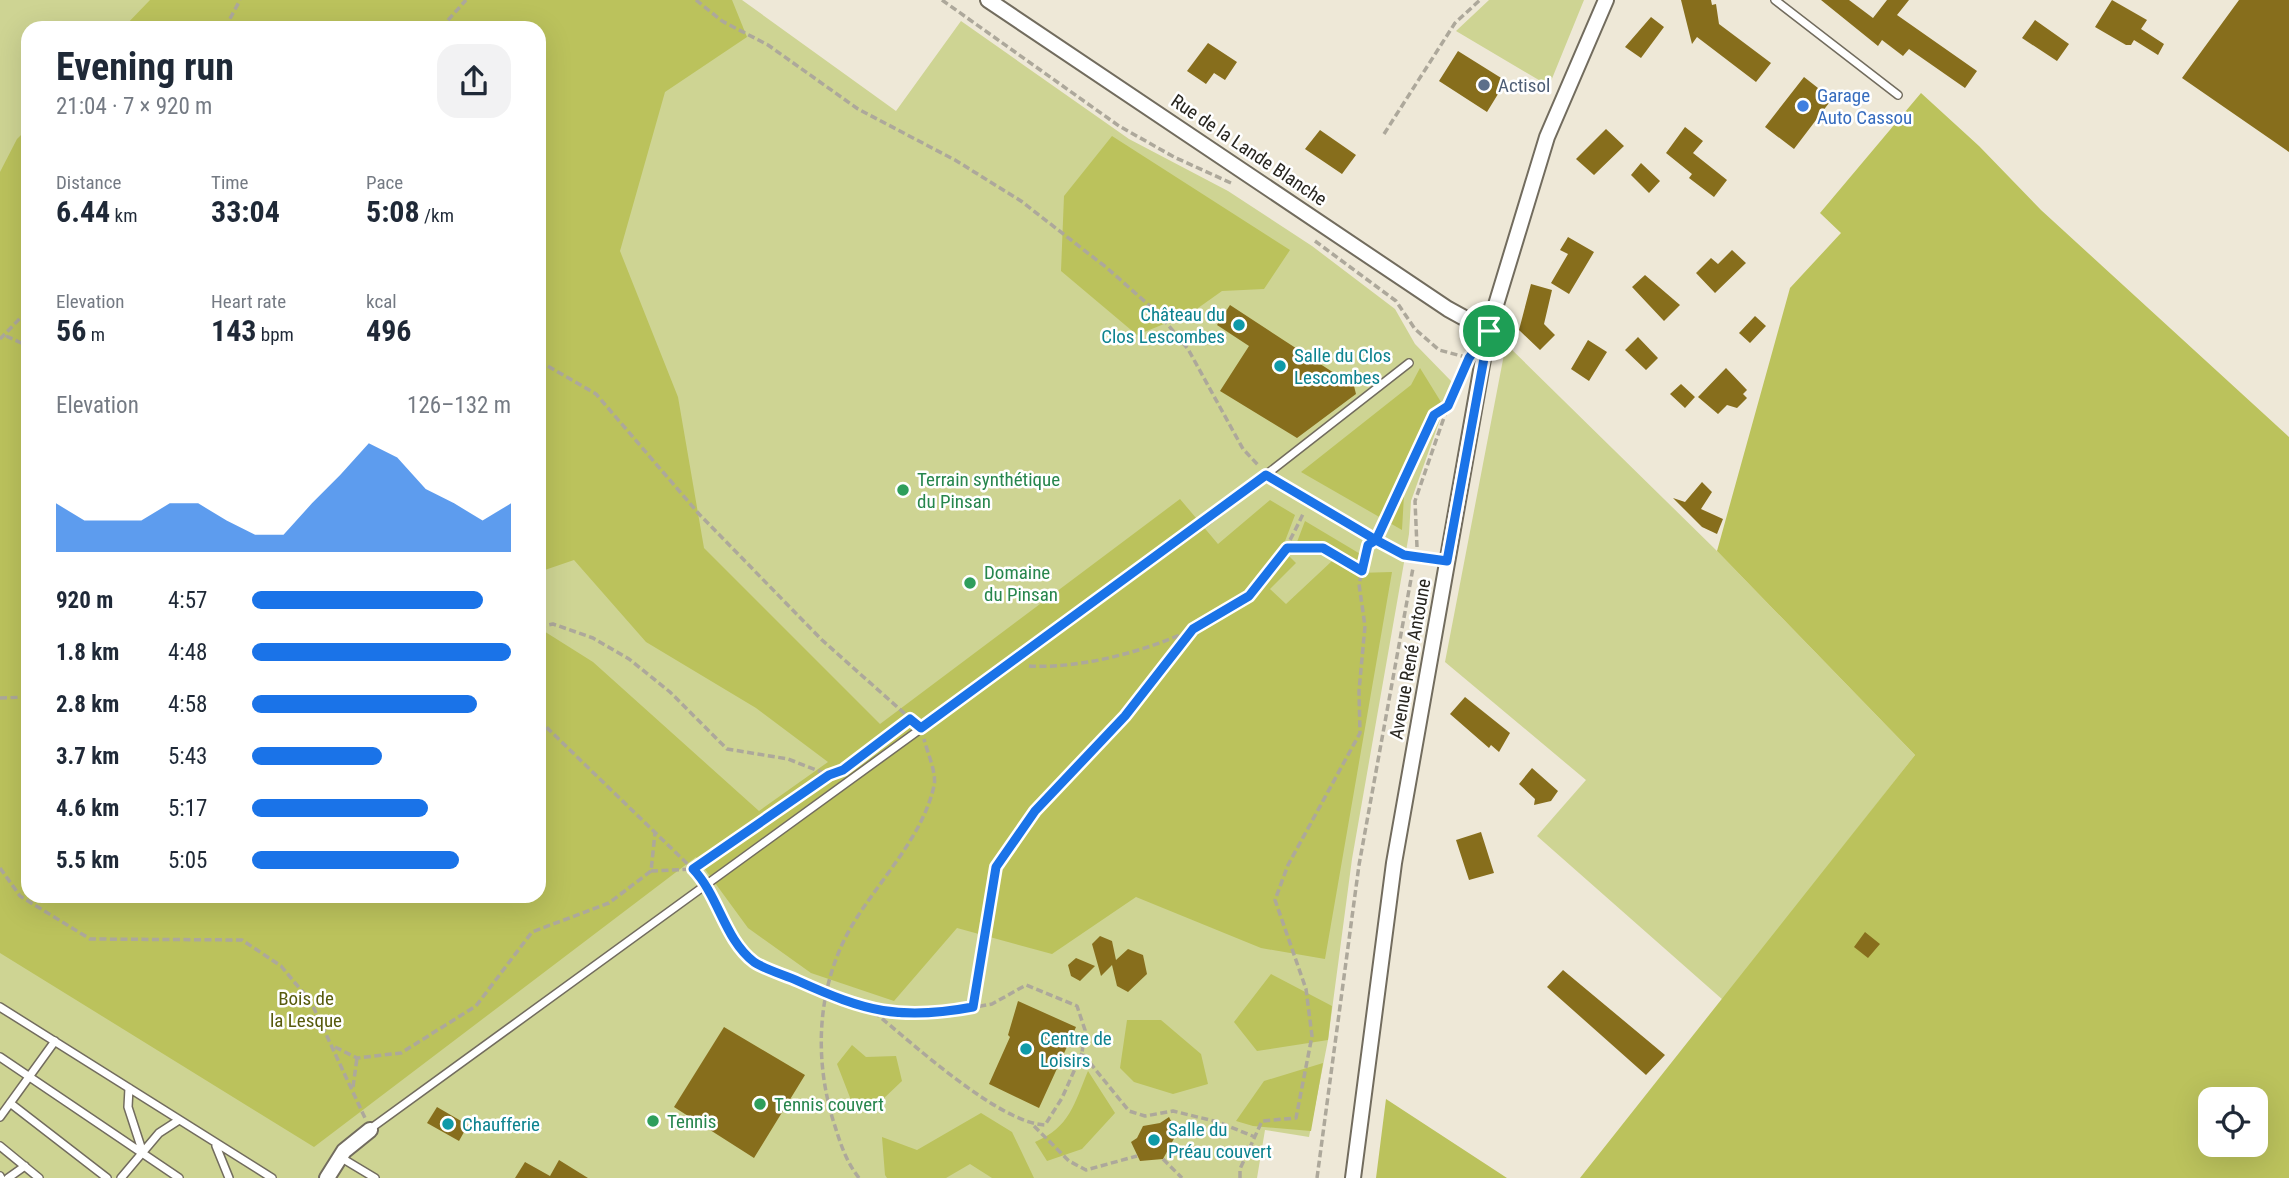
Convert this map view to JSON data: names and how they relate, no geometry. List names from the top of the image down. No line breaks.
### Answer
{"streets":{"street":["Rue de la Lande Blanche","Avenue René Antoune"]},"crossings":[["Rue de la Lande Blanche","Avenue René Antoune"]],"parks":["Bois de la Lesque"],"places":["Actisol","Garage Auto Cassou","Château du Clos Lescombes","Salle du Clos Lescombes","Terrain synthétique du Pinsan","Domaine du Pinsan","Centre de Loisirs","Tennis couvert","Tennis","Chaufferie","Salle du Préau couvert"],"page":{"heading":["Evening run","21:04 · 7 × 920 m"],"stats":[["Distance","6.44 km"],["Time","33:04"],["Pace","5:08 /km"],["Elevation","56 m"],["Heart rate","143 bpm"],["kcal","496"]],"chart":["Elevation","126–132 m"],"list":[{"name":"920 m","note":"4:57"},{"name":"1.8 km","note":"4:48"},{"name":"2.8 km","note":"4:58"},{"name":"3.7 km","note":"5:43"},{"name":"4.6 km","note":"5:17"},{"name":"5.5 km","note":"5:05"}]}}
